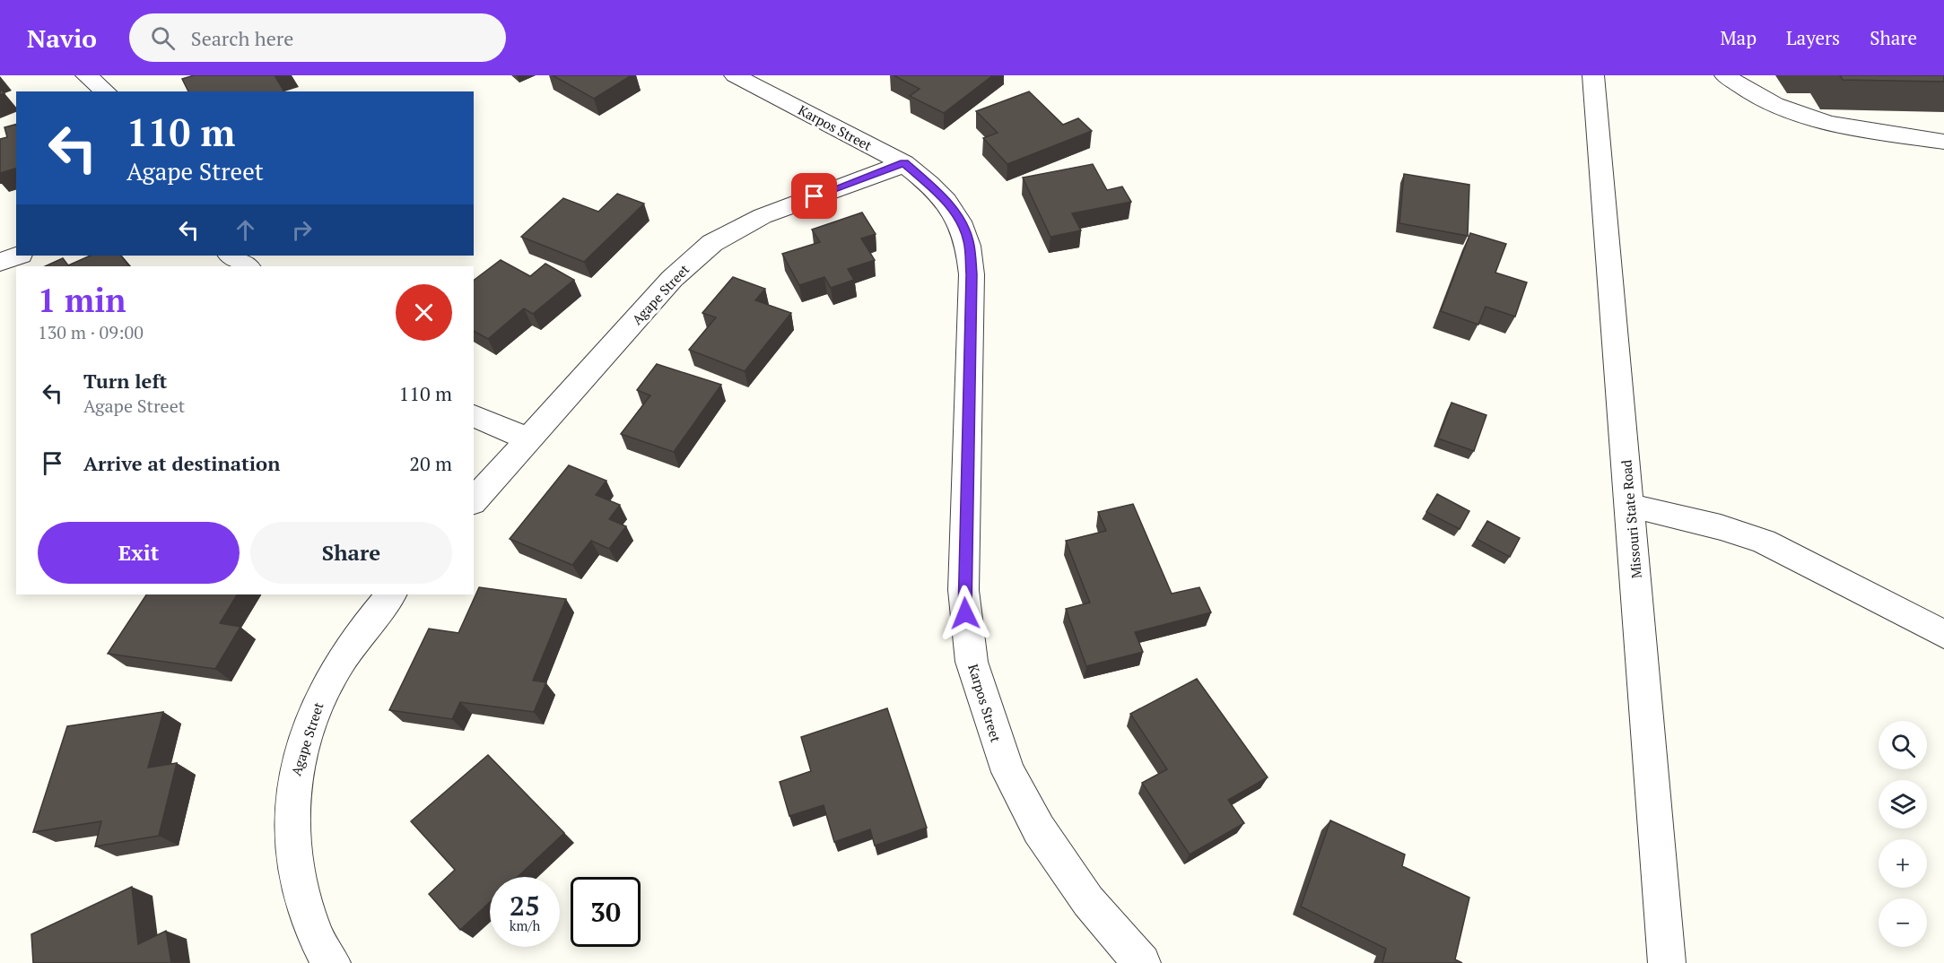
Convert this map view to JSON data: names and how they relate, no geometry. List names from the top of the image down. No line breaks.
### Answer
{"streets":{"street":["Karpos Street","Agape Street","Missouri State Road"]},"crossings":[["Karpos Street","Agape Street"]],"page":{"header":"Navio","search":"Search here","nav":["Map","Layers","Share"],"turn":["110 m","Agape Street"],"heading":["1 min","130 m · 09:00"],"list":[{"name":"Turn left","note":"Agape Street","value":"110 m"},{"name":"Arrive at destination","value":"20 m"}],"buttons":["Exit","Share"],"map_buttons":["+","−"],"speed":"25 km/h","limit":"30"}}
